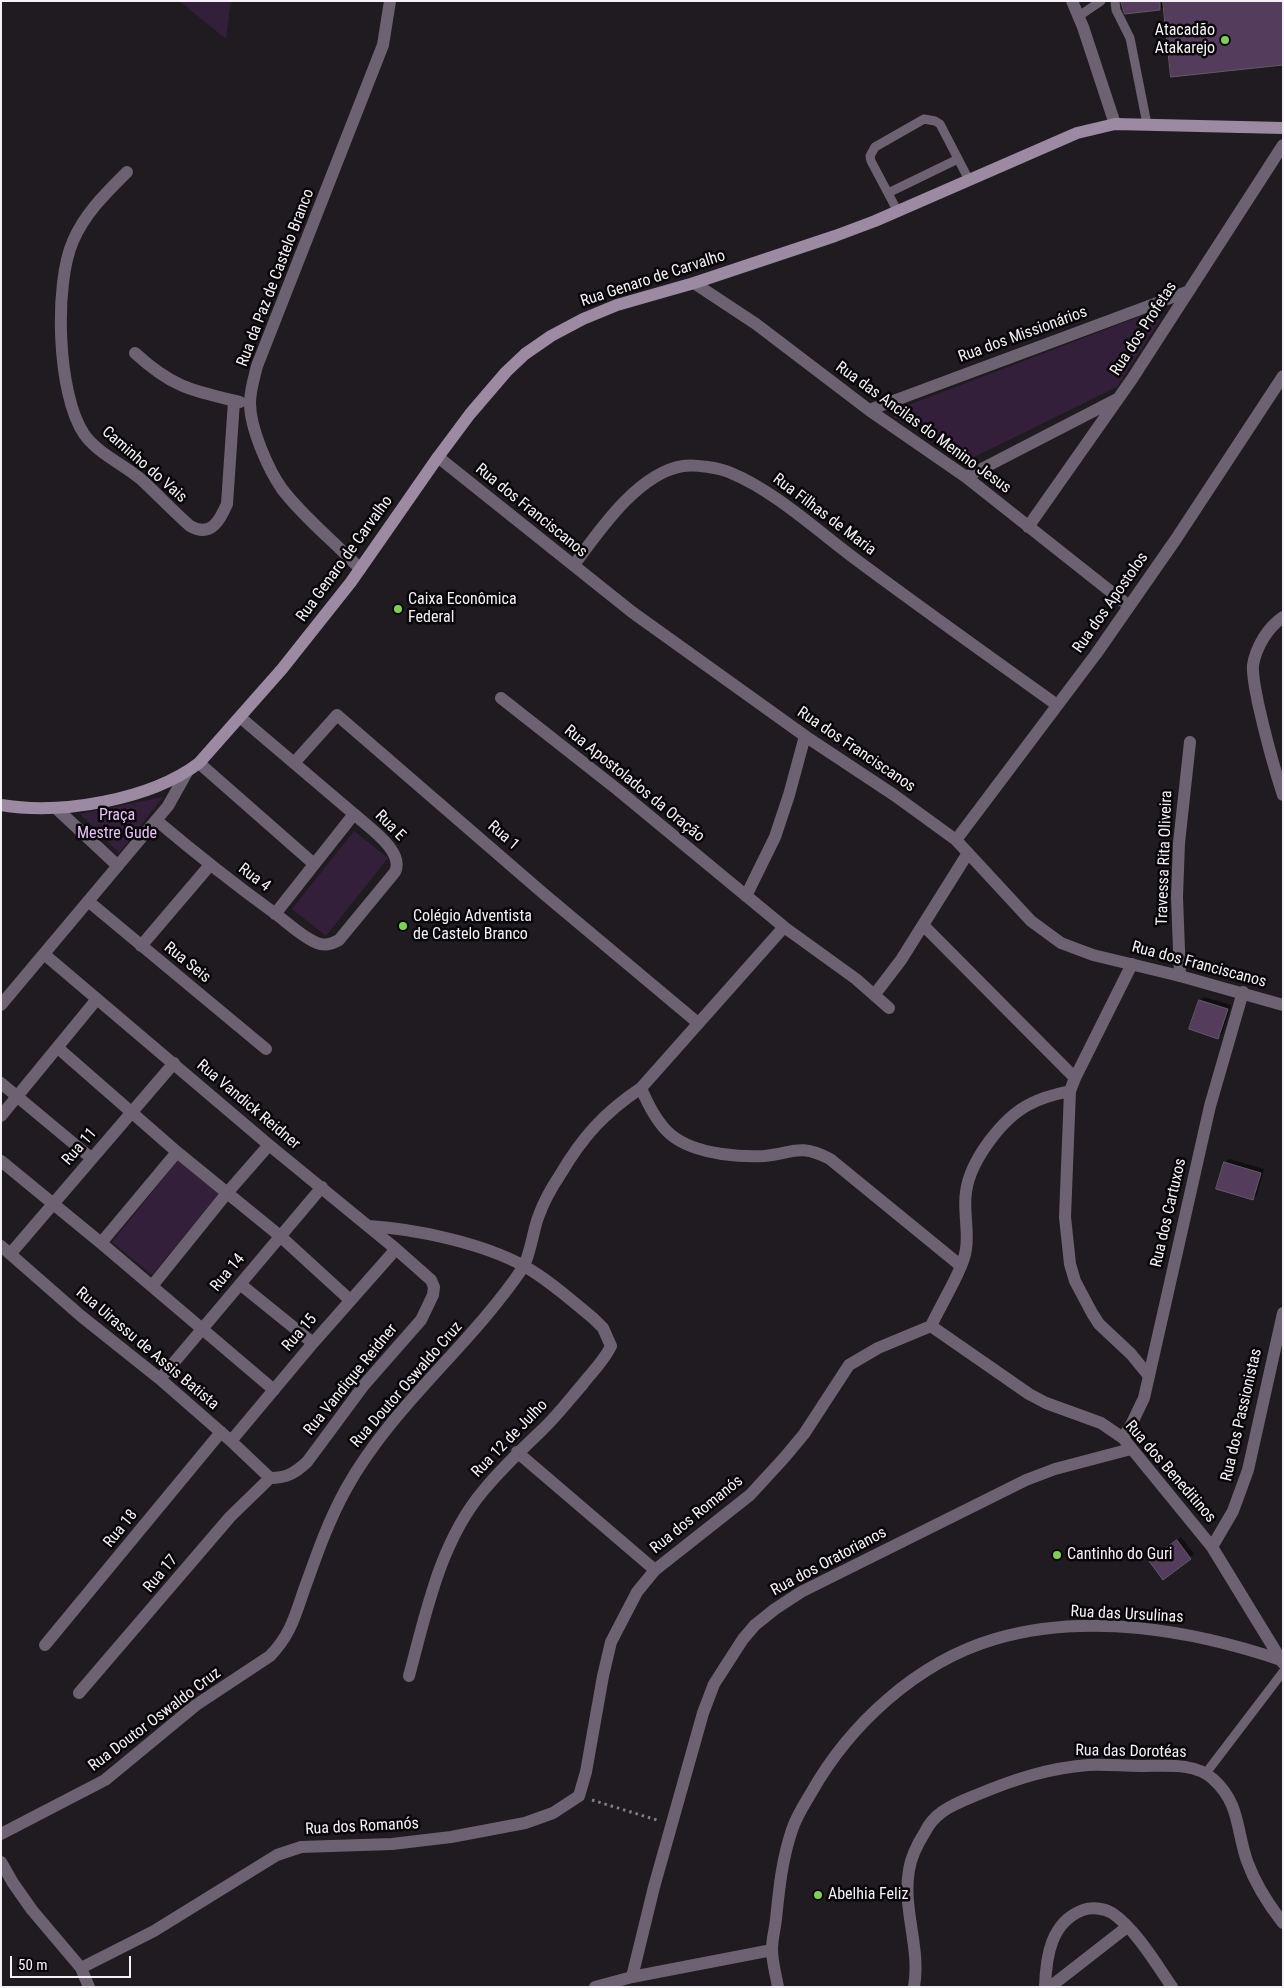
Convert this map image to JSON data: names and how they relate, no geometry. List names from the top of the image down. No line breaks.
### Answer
{"streets":{"main road":["Rua Genaro de Carvalho"],"street":["Rua da Paz de Castelo Branco","Rua dos Profetas","Rua dos Missionários","Rua das Ancilas do Menino Jesus","Caminho do Vais","Rua dos Franciscanos","Rua Filhas de Maria","Rua dos Apostolos","Rua Apostolados da Oração","Rua E","Rua 1","Travessa Rita Oliveira","Rua 4","Rua Seis","Rua Vandick Reidner","Rua 11","Rua dos Cartuxos","Rua 14","Rua 15","Rua Uirassu de Assis Batista","Rua Vandique Reidner","Rua Doutor Oswaldo Cruz","Rua dos Passionistas","Rua 12 de Julho","Rua dos Beneditinos","Rua dos Romanós","Rua 18","Rua dos Oratorianos","Rua 17","Rua das Ursulinas","Rua das Dorotéas"]},"crossings":[["Rua da Paz de Castelo Branco","Rua Genaro de Carvalho"],["Rua Genaro de Carvalho","Rua das Ancilas do Menino Jesus"],["Rua Genaro de Carvalho","Rua dos Franciscanos"],["Rua dos Profetas","Rua dos Missionários"],["Rua dos Profetas","Rua das Ancilas do Menino Jesus"],["Rua dos Missionários","Rua das Ancilas do Menino Jesus"],["Rua das Ancilas do Menino Jesus","Rua dos Apostolos"],["Rua dos Franciscanos","Rua Filhas de Maria"],["Rua dos Franciscanos","Rua dos Apostolos"],["Rua dos Franciscanos","Travessa Rita Oliveira"],["Rua dos Franciscanos","Rua dos Cartuxos"],["Rua Filhas de Maria","Rua dos Apostolos"],["Rua E","Rua 4"],["Rua Vandick Reidner","Rua 11"],["Rua Vandick Reidner","Rua 14"],["Rua Vandick Reidner","Rua 15"],["Rua Vandick Reidner","Rua Vandique Reidner"],["Rua 11","Rua Uirassu de Assis Batista"],["Rua dos Cartuxos","Rua dos Beneditinos"],["Rua 14","Rua Uirassu de Assis Batista"],["Rua 15","Rua Uirassu de Assis Batista"],["Rua Uirassu de Assis Batista","Rua Vandique Reidner"],["Rua Uirassu de Assis Batista","Rua 18"],["Rua Uirassu de Assis Batista","Rua 17"],["Rua Vandique Reidner","Rua 17"],["Rua Doutor Oswaldo Cruz","Rua 12 de Julho"],["Rua dos Passionistas","Rua dos Beneditinos"],["Rua dos Beneditinos","Rua dos Romanós"],["Rua dos Beneditinos","Rua dos Oratorianos"],["Rua dos Beneditinos","Rua das Ursulinas"],["Rua dos Beneditinos","Rua das Dorotéas"],["Rua das Ursulinas","Rua das Dorotéas"]],"parks":["Praça Mestre Gude"],"places":["Atacadão Atakarejo","Caixa Econômica Federal","Colégio Adventista de Castelo Branco","Cantinho do Guri","Abelhia Feliz"],"scale_bar":"50 m"}
